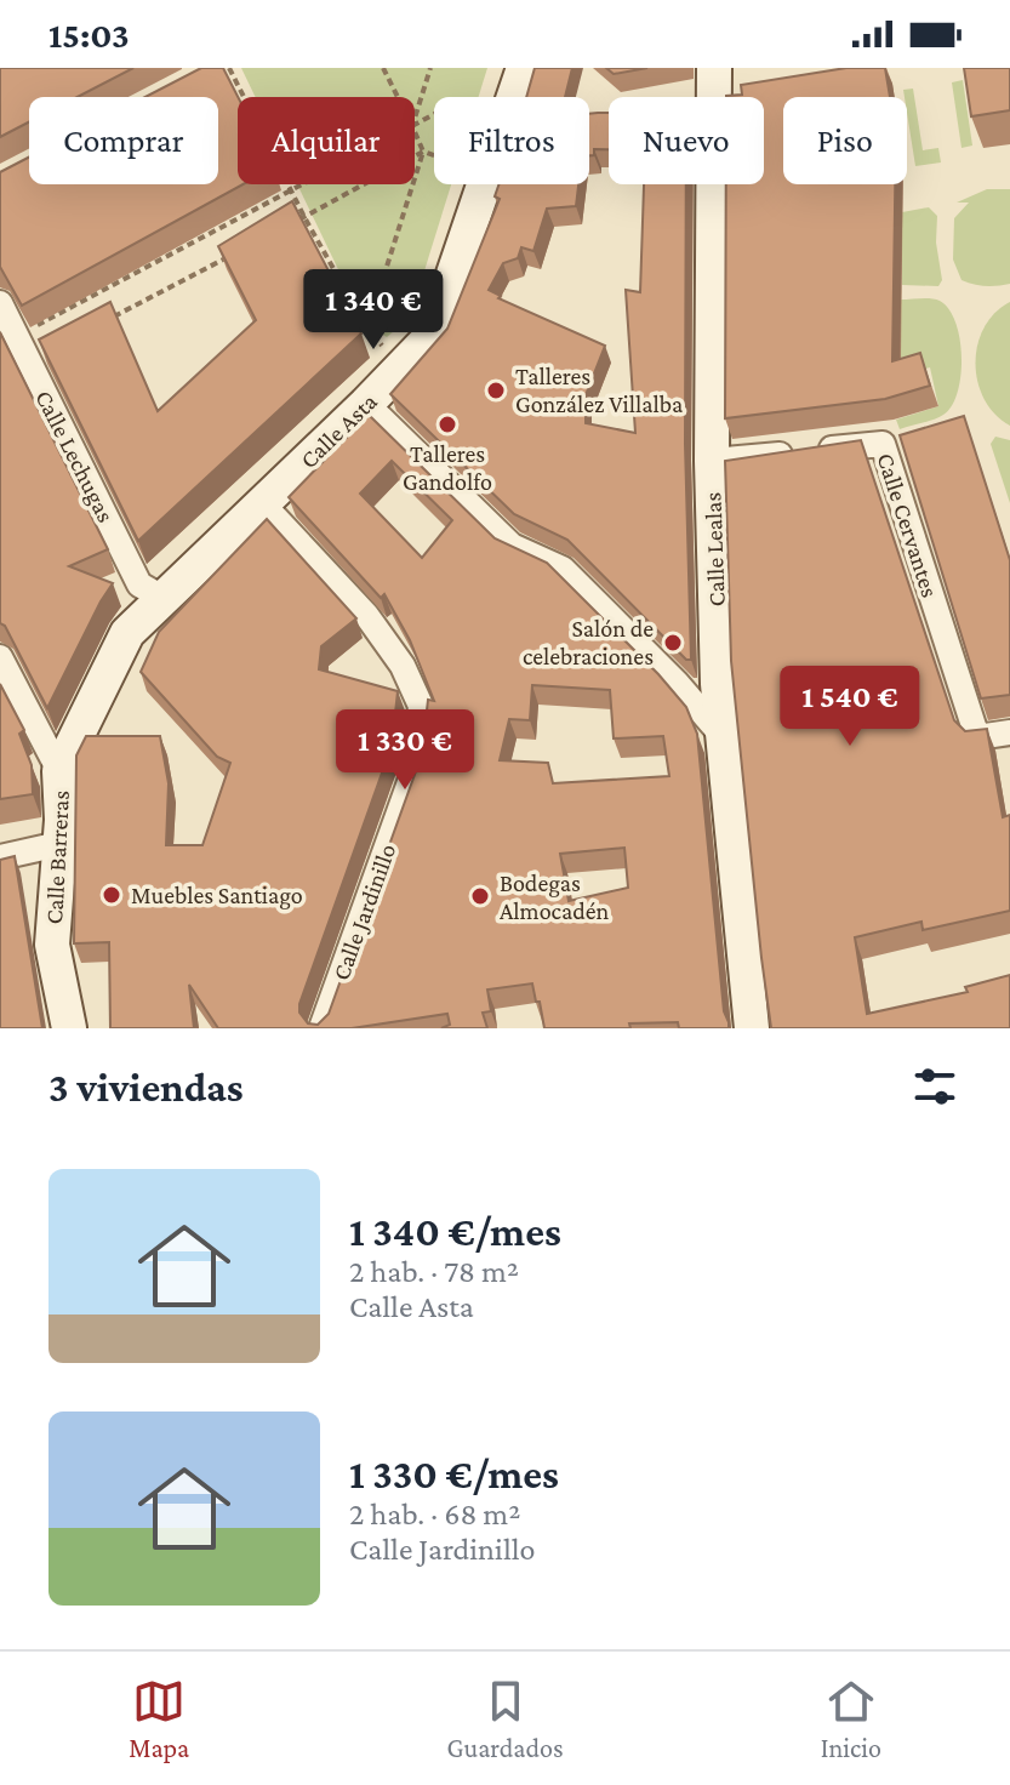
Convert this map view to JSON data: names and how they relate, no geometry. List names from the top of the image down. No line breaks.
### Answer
{"streets":{"street":["Calle Asta","Calle Lechugas","Calle Cervantes","Calle Lealas","Calle Barreras","Calle Jardinillo"]},"crossings":[["Calle Asta","Calle Lechugas"],["Calle Asta","Calle Barreras"],["Calle Asta","Calle Jardinillo"],["Calle Lechugas","Calle Barreras"],["Calle Cervantes","Calle Lealas"]],"places":["Talleres González Villalba","Talleres Gandolfo","Salón de celebraciones","Muebles Santiago","Bodegas Almocadén"],"page":{"status":"15:03","chip":["Comprar","Alquilar","Filtros","Nuevo","Piso"],"price":["1 340 €","1 540 €","1 330 €"],"heading":"3 viviendas","list":[{"name":"1 340 €/mes","note":"2 hab. · 78 m² · Calle Asta"},{"name":"1 330 €/mes","note":"2 hab. · 68 m² · Calle Jardinillo"}],"tabs":["Mapa","Guardados","Inicio"]}}
